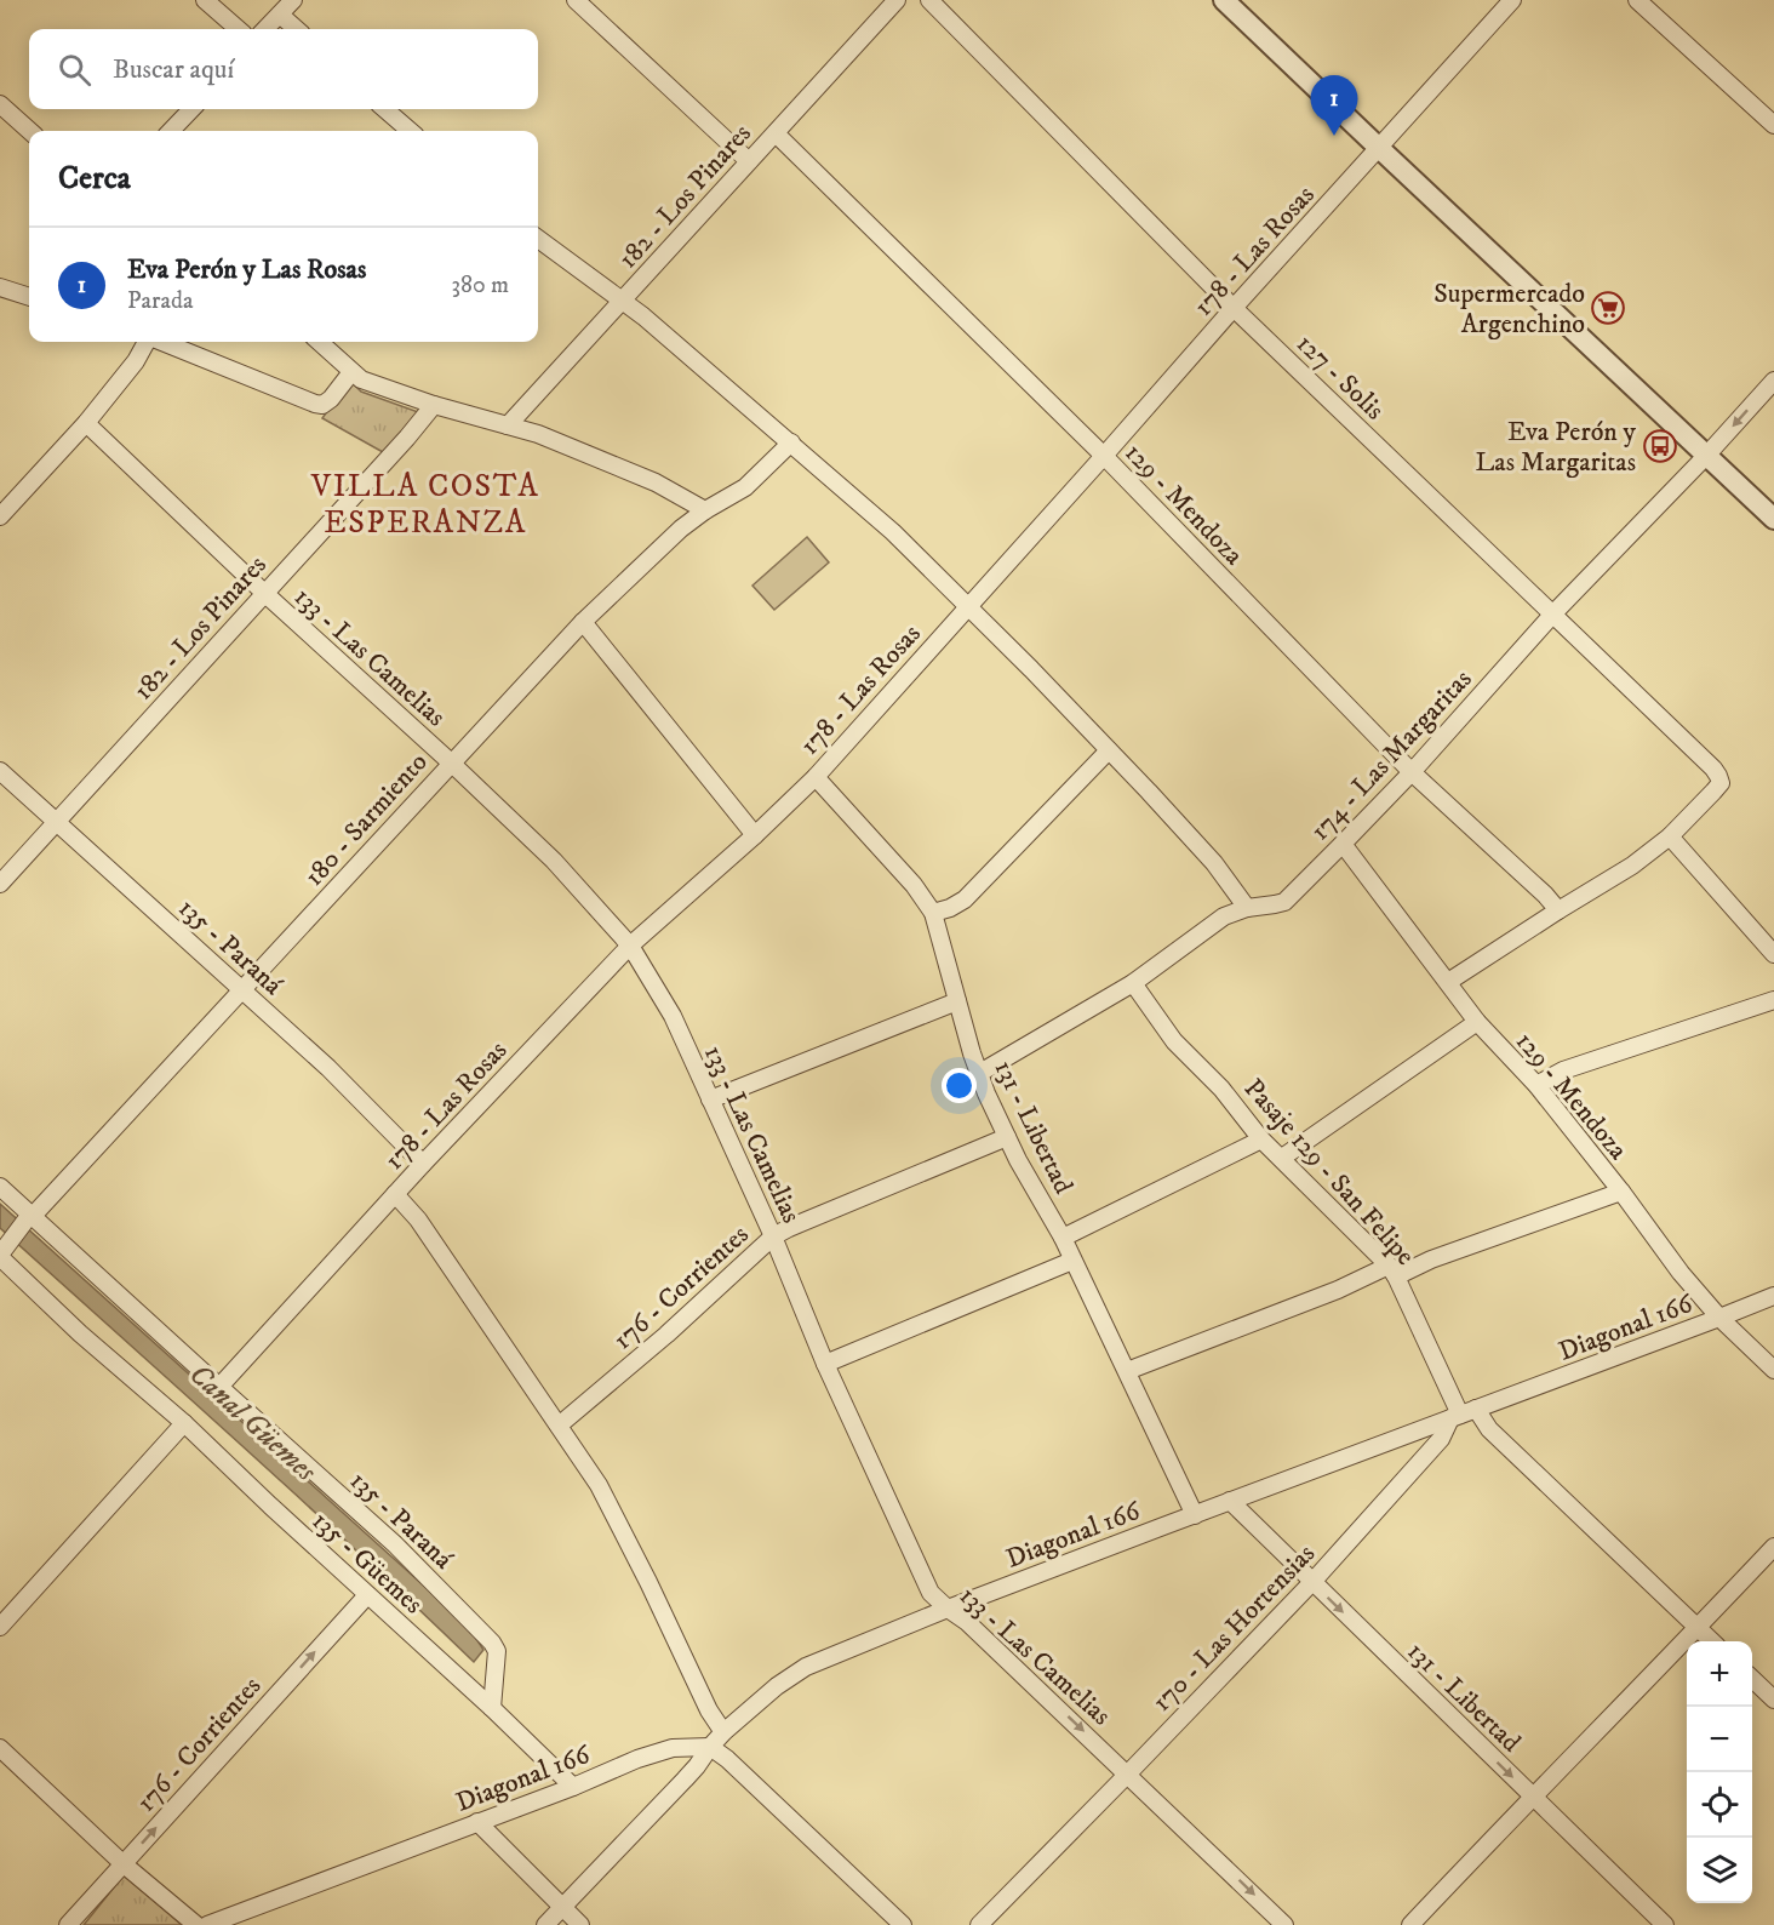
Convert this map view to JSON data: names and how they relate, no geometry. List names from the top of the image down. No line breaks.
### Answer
{"streets":{"street":["182 - Los Pinares","178 - Las Rosas","127 - Solis","129 - Mendoza","133 - Las Camelias","174 - Las Margaritas","180 - Sarmiento","135 - Paraná","131 - Libertad","Pasaje 129 - San Felipe","176 - Corrientes","Diagonal 166","135 - Güemes","170 - Las Hortensias"]},"crossings":[["182 - Los Pinares","129 - Mendoza"],["182 - Los Pinares","133 - Las Camelias"],["182 - Los Pinares","135 - Paraná"],["178 - Las Rosas","127 - Solis"],["178 - Las Rosas","129 - Mendoza"],["178 - Las Rosas","133 - Las Camelias"],["178 - Las Rosas","135 - Paraná"],["178 - Las Rosas","131 - Libertad"],["127 - Solis","174 - Las Margaritas"],["129 - Mendoza","174 - Las Margaritas"],["129 - Mendoza","Diagonal 166"],["133 - Las Camelias","180 - Sarmiento"],["133 - Las Camelias","176 - Corrientes"],["133 - Las Camelias","Diagonal 166"],["133 - Las Camelias","170 - Las Hortensias"],["174 - Las Margaritas","131 - Libertad"],["174 - Las Margaritas","Pasaje 129 - San Felipe"],["180 - Sarmiento","135 - Paraná"],["180 - Sarmiento","135 - Güemes"],["135 - Paraná","135 - Güemes"],["131 - Libertad","176 - Corrientes"],["131 - Libertad","Diagonal 166"],["131 - Libertad","170 - Las Hortensias"],["Pasaje 129 - San Felipe","Diagonal 166"],["Pasaje 129 - San Felipe","170 - Las Hortensias"],["176 - Corrientes","135 - Güemes"],["Diagonal 166","135 - Güemes"],["Diagonal 166","170 - Las Hortensias"]],"one_way":["176 - Corrientes"],"districts":["VILLA COSTA ESPERANZA"],"water":["Canal Güemes"],"places":{"supermarket":["Supermercado Argenchino"],"bus stop":["Eva Perón y Las Margaritas"]},"page":{"search":"Buscar aquí","pins":"1","heading":"Cerca","list":[{"mark":"1","name":"Eva Perón y Las Rosas","note":"Parada","value":"380 m"}],"map_buttons":["+","−"]}}
